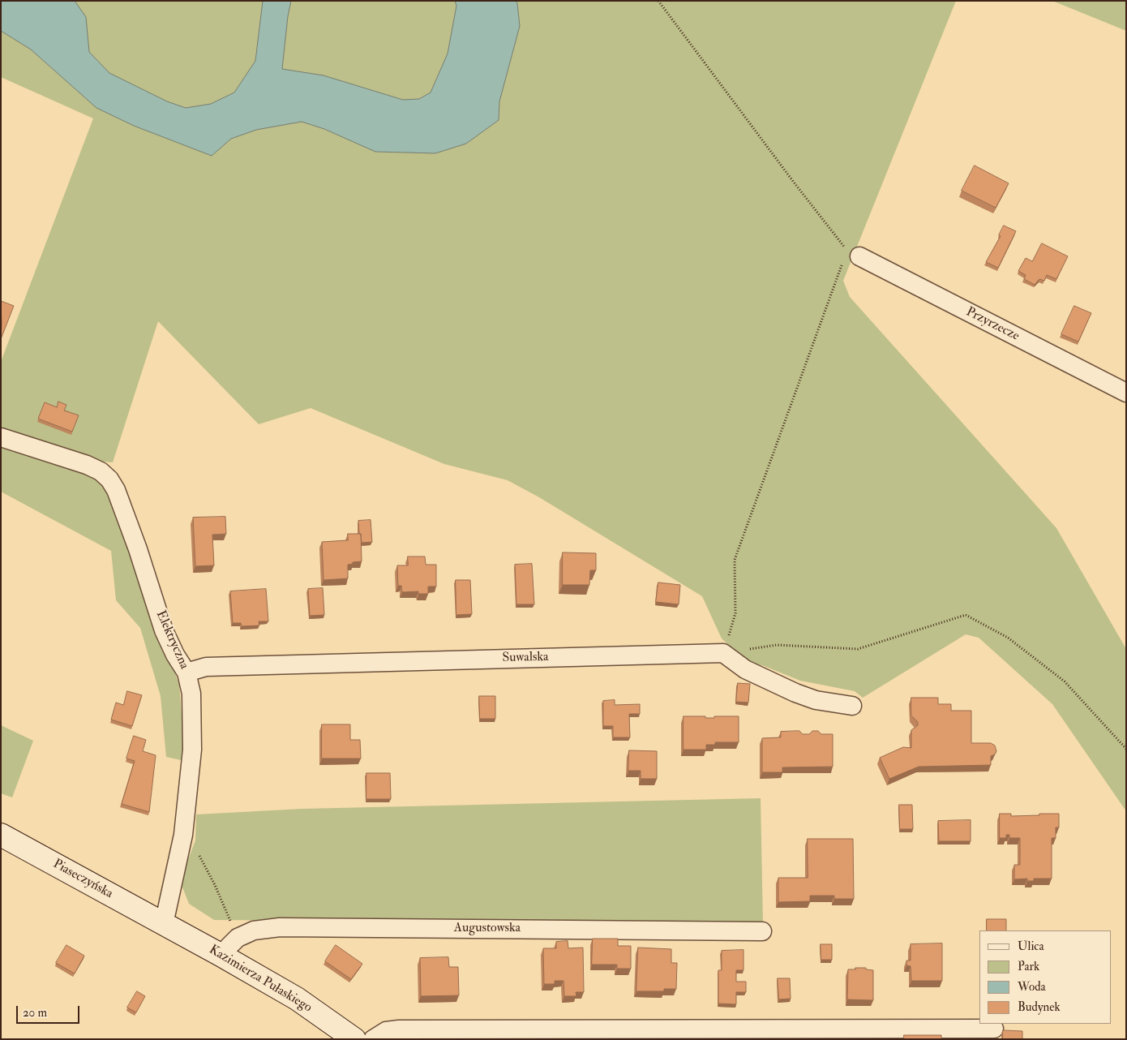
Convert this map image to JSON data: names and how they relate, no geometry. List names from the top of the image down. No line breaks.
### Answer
{"streets":{"main road":["Piaseczyńska","Kazimierza Pułaskiego"],"street":["Przyrzecze","Elektryczna","Suwalska","Augustowska"]},"crossings":[["Elektryczna","Suwalska"],["Elektryczna","Piaseczyńska"],["Elektryczna","Kazimierza Pułaskiego"],["Piaseczyńska","Kazimierza Pułaskiego"],["Augustowska","Kazimierza Pułaskiego"]],"legend":["Ulica","Park","Woda","Budynek"],"scale_bar":"20 m"}
